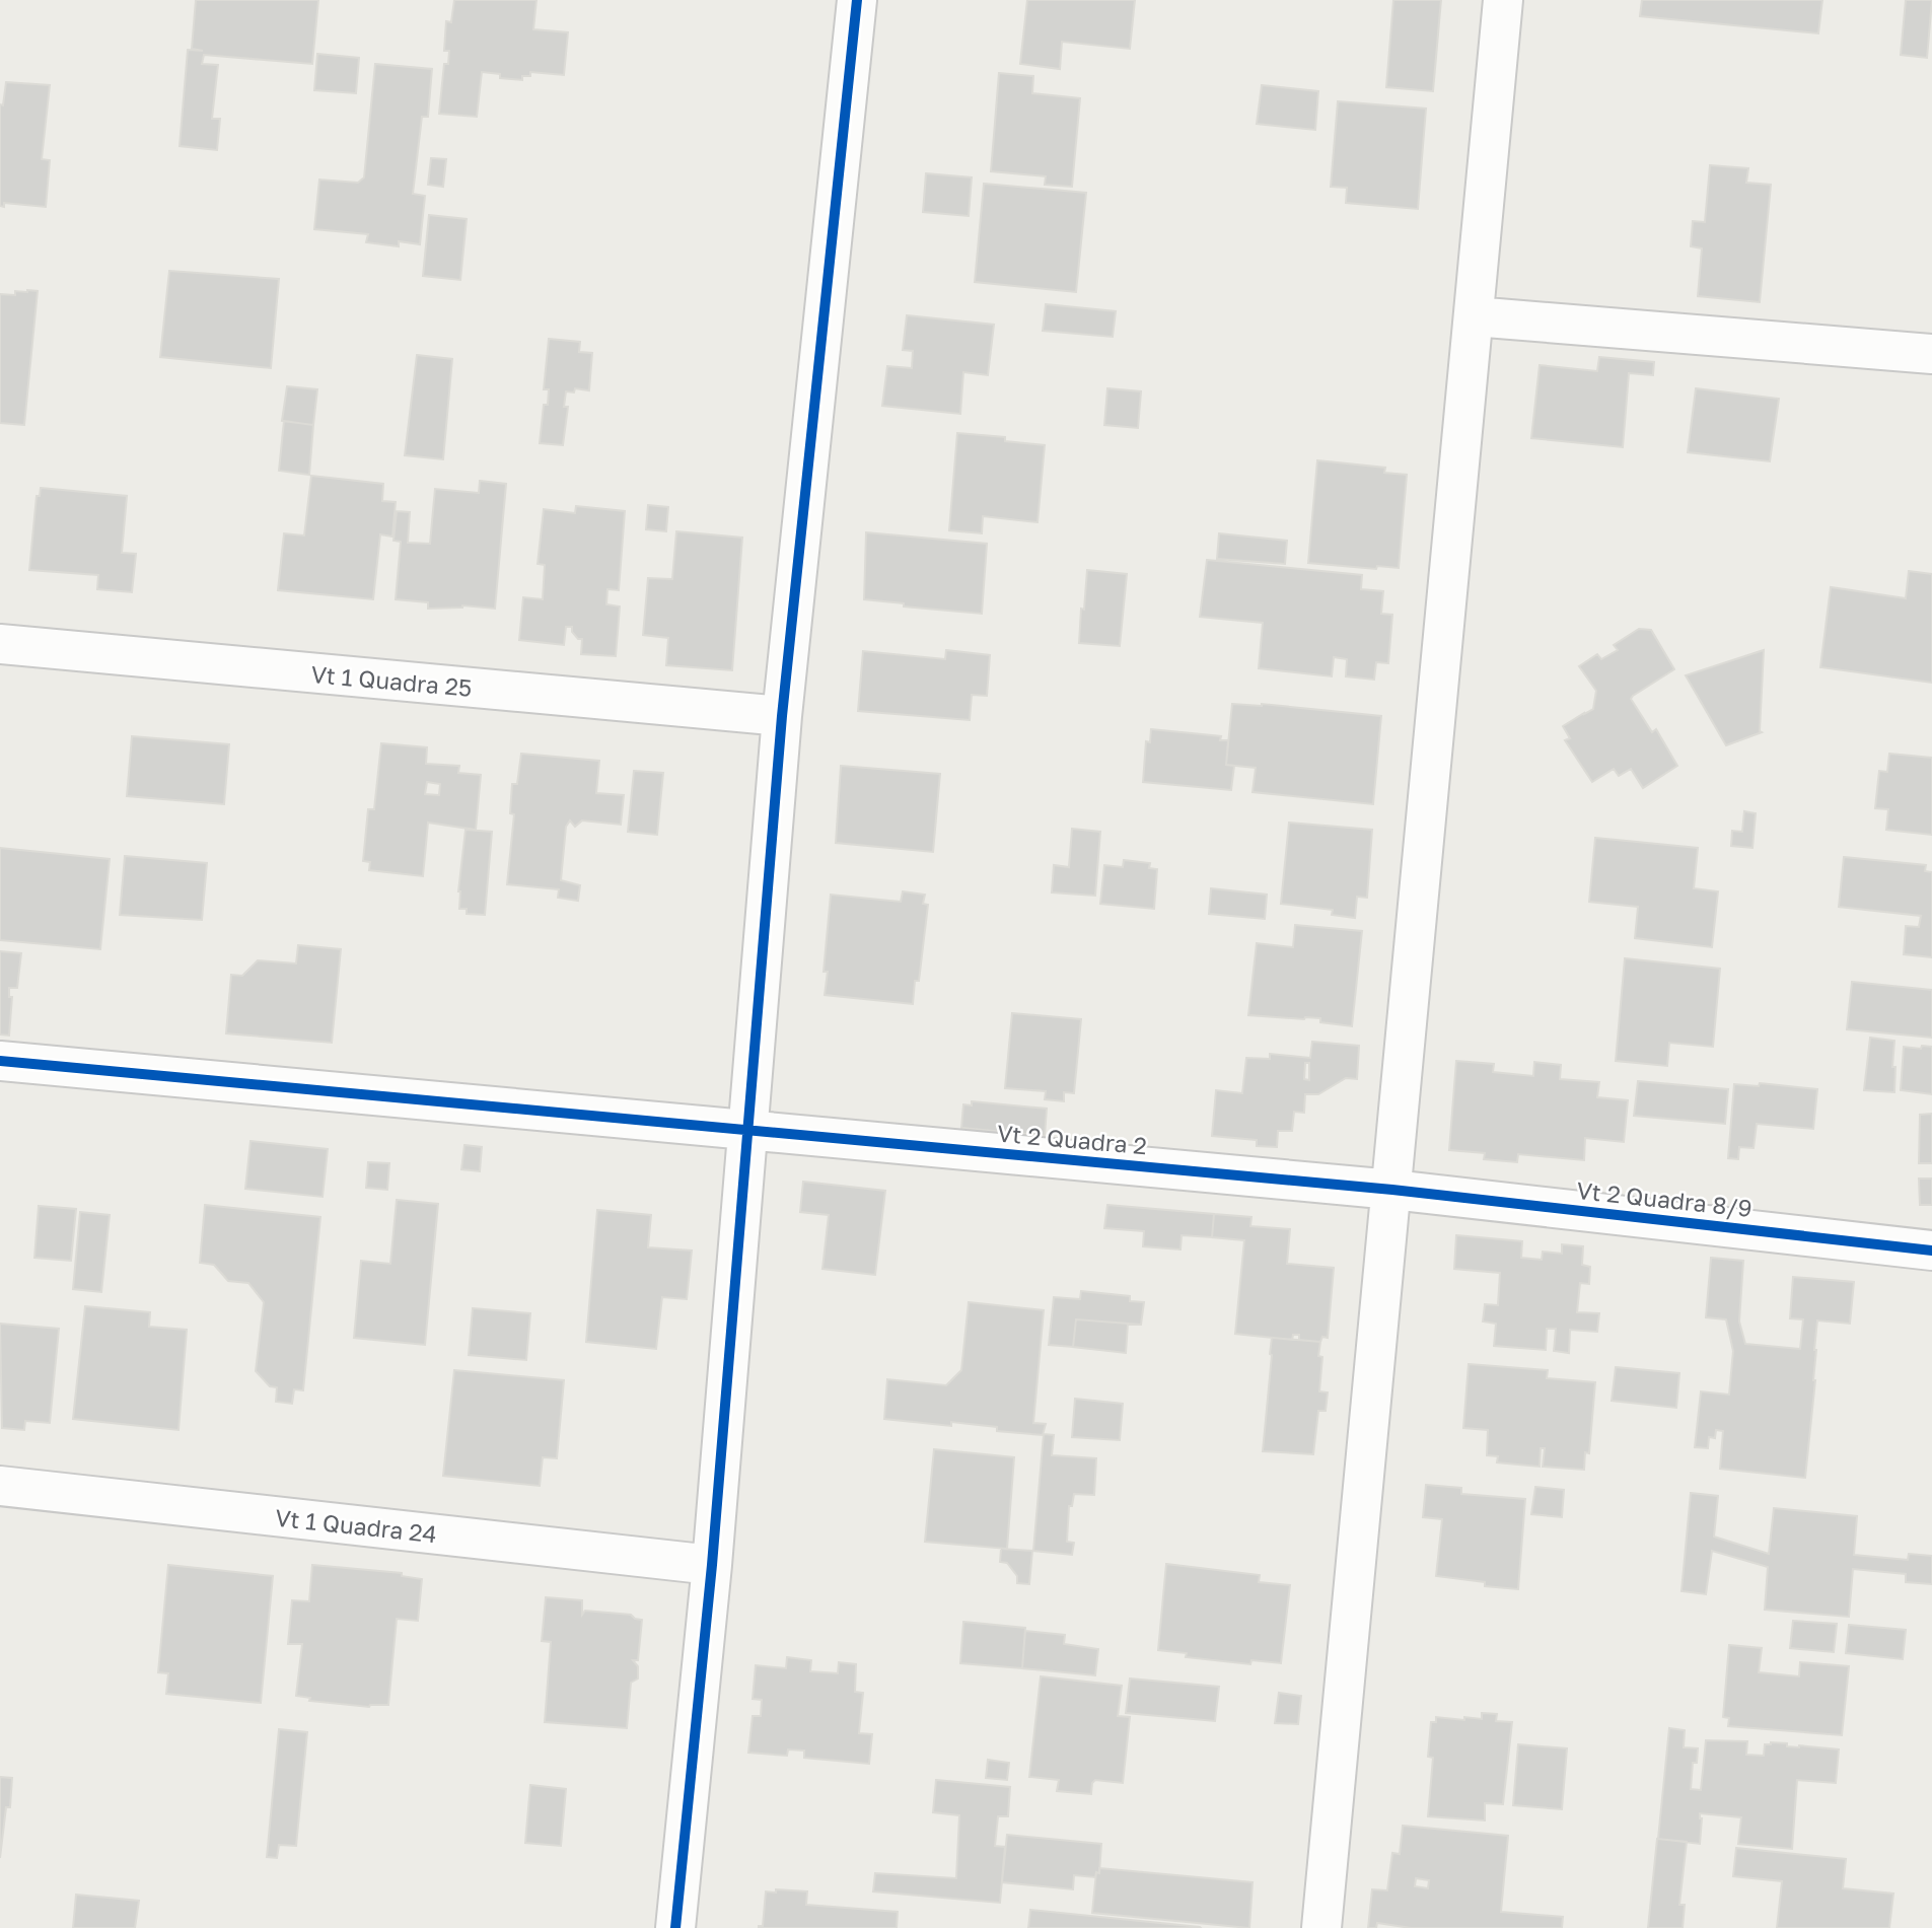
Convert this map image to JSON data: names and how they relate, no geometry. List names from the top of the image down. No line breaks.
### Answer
{"streets":{"street":["Vt 1 Quadra 25","Vt 2 Quadra 2","Vt 2 Quadra 8/9","Vt 1 Quadra 24"]},"crossings":[["Vt 2 Quadra 2","Vt 2 Quadra 8/9"]]}
